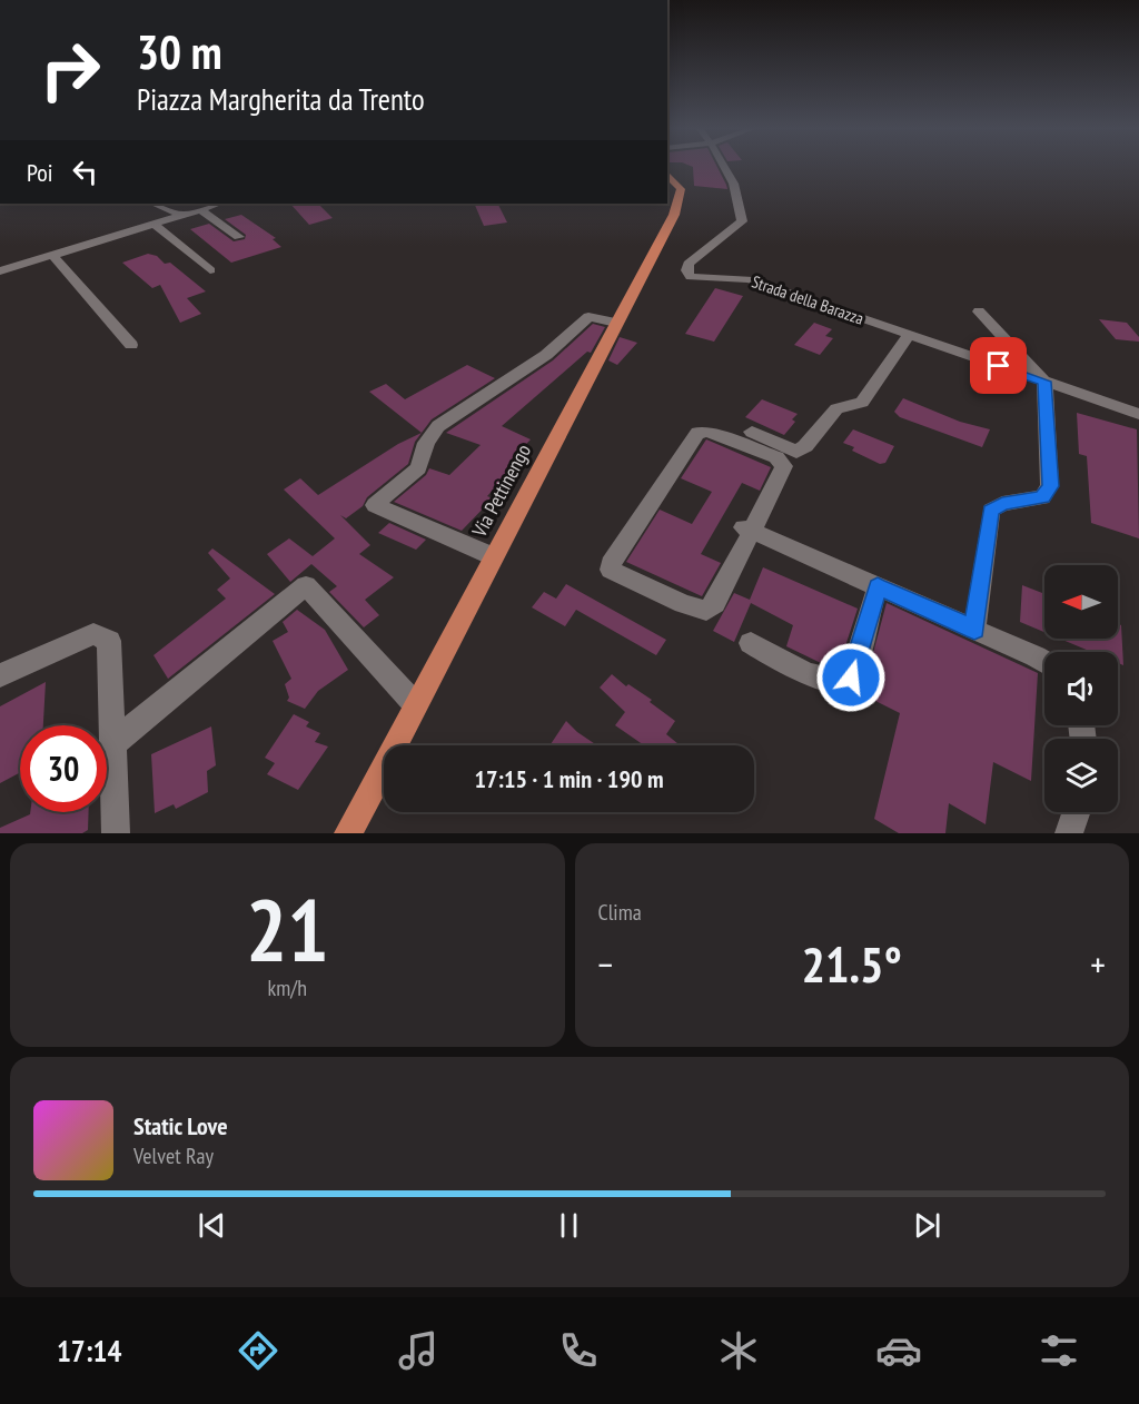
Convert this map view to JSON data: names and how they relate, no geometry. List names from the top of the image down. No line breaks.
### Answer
{"streets":{"main road":["Via Pettinengo"],"street":["Strada della Barazza"]},"north":"left","page":{"turn":["30 m","Piazza Margherita da Trento"],"then":"Poi","limit":"30","trip":"17:15 · 1 min · 190 m","tile":[["21","km/h"],"Clima"],"heat":["−","21.5°","+"],"song":["Static Love","Velvet Ray"],"tabs":"17:14"}}
